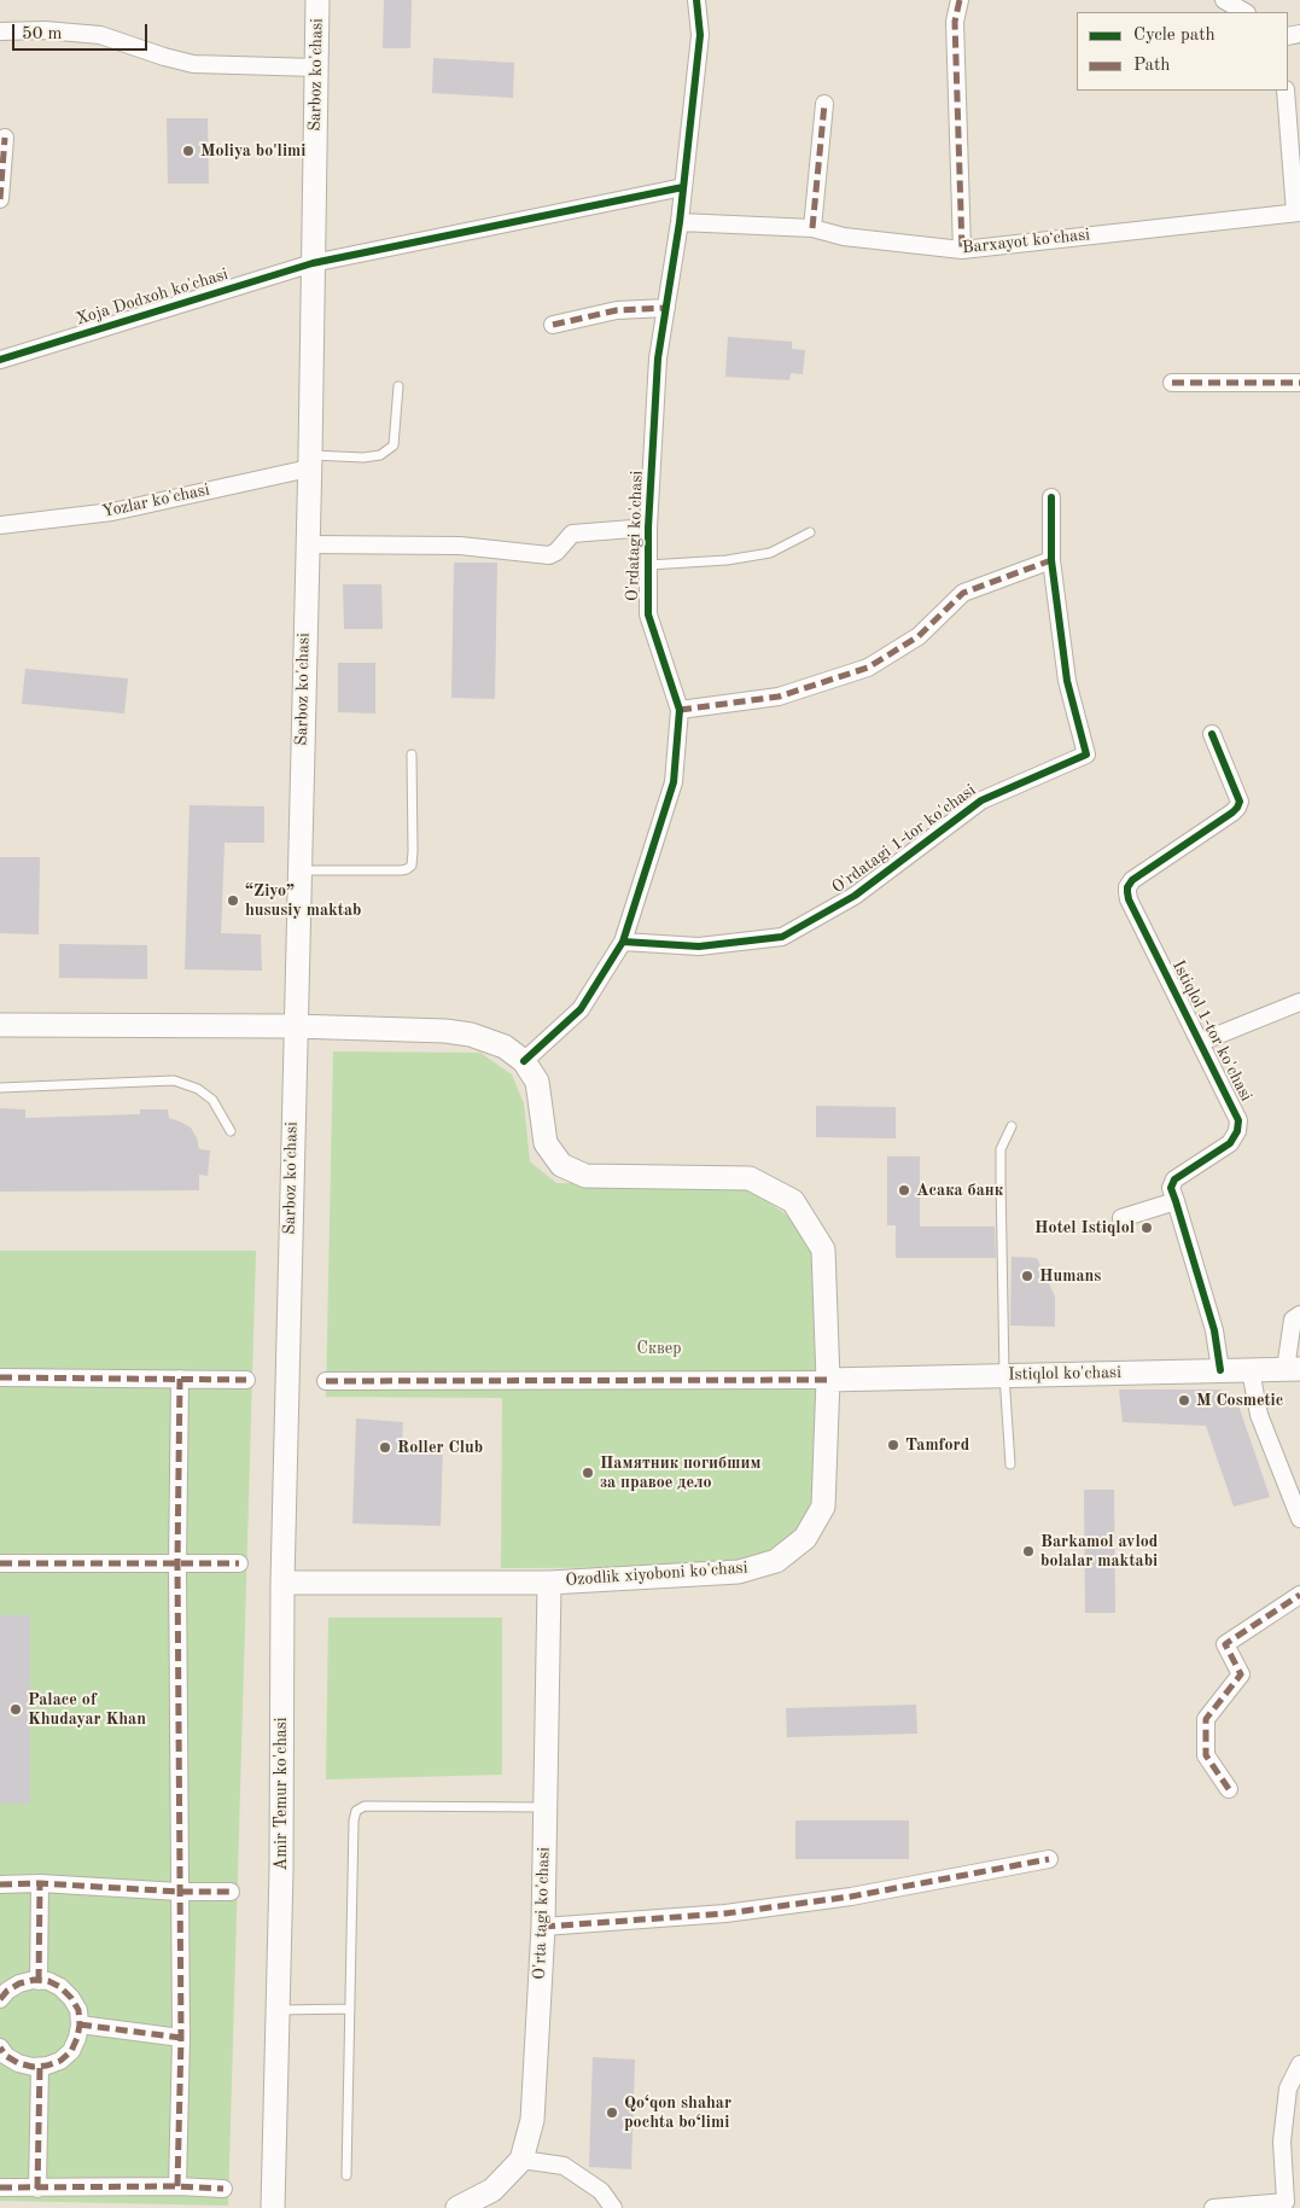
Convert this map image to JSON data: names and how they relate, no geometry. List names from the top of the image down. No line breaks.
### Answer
{"streets":{"main road":["Sarboz ko'chasi","Istiqlol ko'chasi","Ozodlik xiyoboni ko'chasi","Amir Temur ko'chasi","O'rta tagi ko'chasi"],"street":["Barxayot koʻchasi","Xoja Dodxoh ko'chasi","Yozlar ko'chasi","O'rdatagi ko'chasi","O'rdatagi 1-tor ko'chasi","Istiqlol 1-tor ko'chasi"]},"crossings":[["Sarboz ko'chasi","Xoja Dodxoh ko'chasi"],["Sarboz ko'chasi","Yozlar ko'chasi"],["Sarboz ko'chasi","Ozodlik xiyoboni ko'chasi"],["Sarboz ko'chasi","Amir Temur ko'chasi"],["Barxayot koʻchasi","O'rdatagi ko'chasi"],["Xoja Dodxoh ko'chasi","O'rdatagi ko'chasi"],["O'rdatagi ko'chasi","O'rdatagi 1-tor ko'chasi"],["O'rdatagi ko'chasi","Ozodlik xiyoboni ko'chasi"],["Istiqlol 1-tor ko'chasi","Istiqlol ko'chasi"],["Istiqlol ko'chasi","Ozodlik xiyoboni ko'chasi"],["Ozodlik xiyoboni ko'chasi","Amir Temur ko'chasi"],["Ozodlik xiyoboni ko'chasi","O'rta tagi ko'chasi"]],"parks":["Сквер"],"places":["Moliya bo'limi","“Ziyo” hususiy maktab","Асака банк","Hotel Istiqlol","Humans","M Cosmetic","Tamford","Roller Club","Памятник погибшим за правое дело","Barkamol avlod bolalar maktabi","Palace of Khudayar Khan","Qo‘qon shahar pochta bo‘limi"],"legend":["Cycle path","Path"],"scale_bar":"50 m"}
